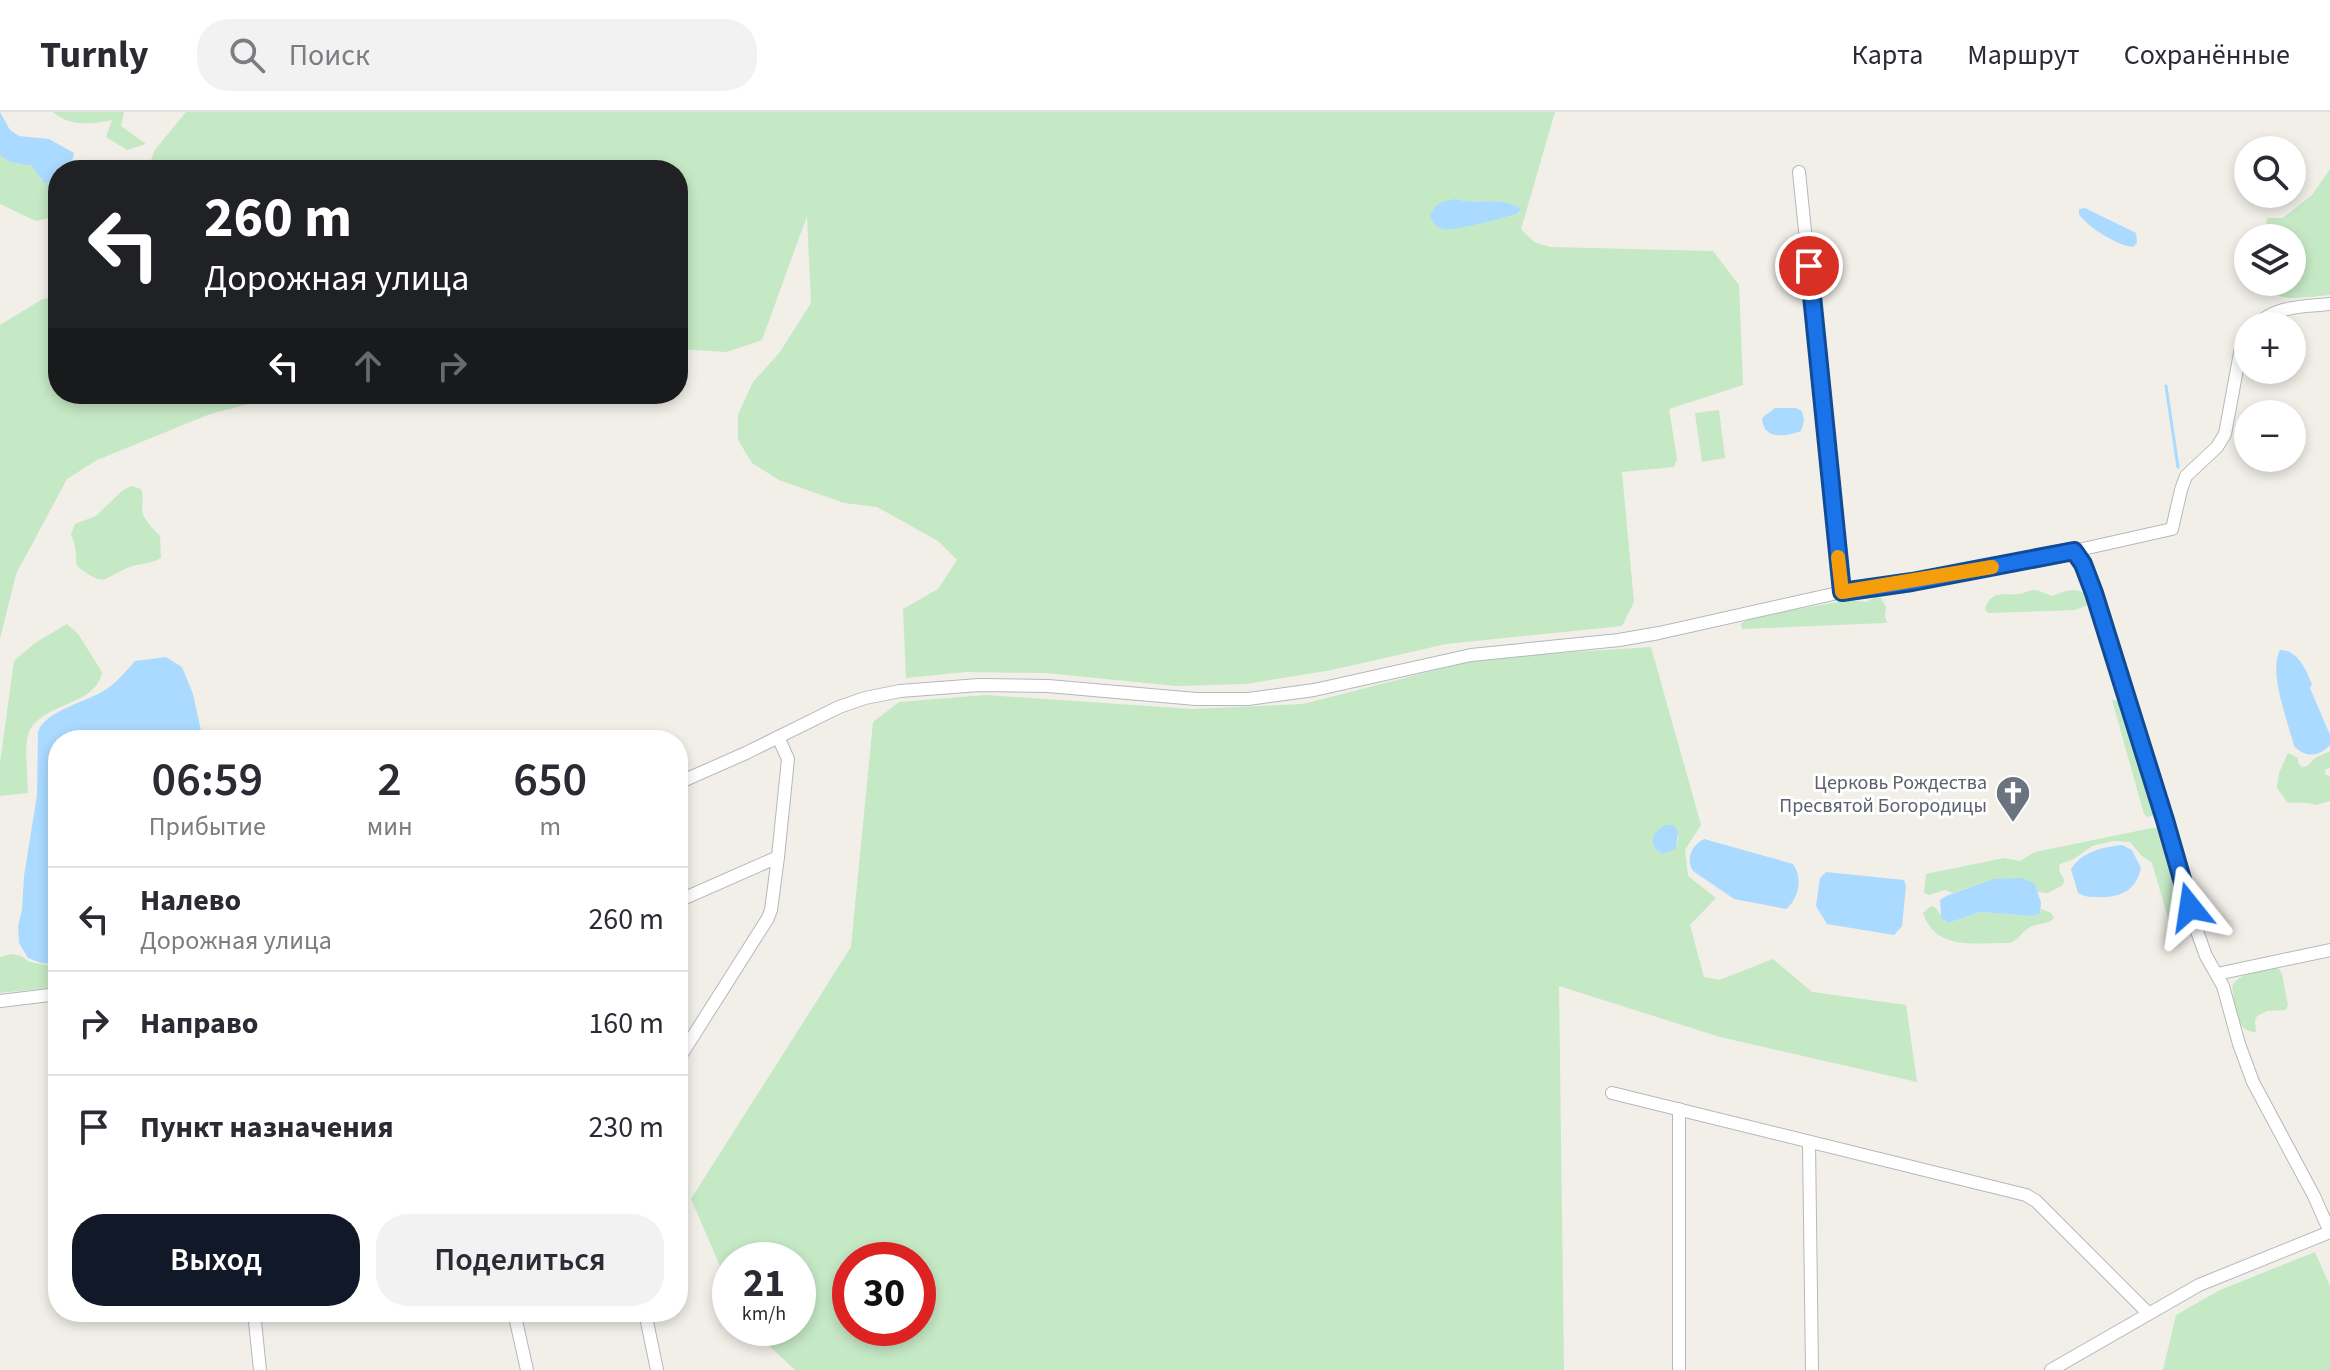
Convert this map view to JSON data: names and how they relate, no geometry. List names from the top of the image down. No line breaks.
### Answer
{"places":{"church":["Церковь Рождества Пресвятой Богородицы"]},"page":{"header":"Turnly","search":"Поиск","nav":["Карта","Маршрут","Сохранённые"],"map_buttons":["+","−"],"turn":["260 m","Дорожная улица"],"eta":["06:59","Прибытие","2","мин","650","m"],"list":[{"name":"Налево","note":"Дорожная улица","value":"260 m"},{"name":"Направо","value":"160 m"},{"name":"Пункт назначения","value":"230 m"}],"buttons":["Выход","Поделиться"],"speed":"21 km/h","limit":"30"}}
